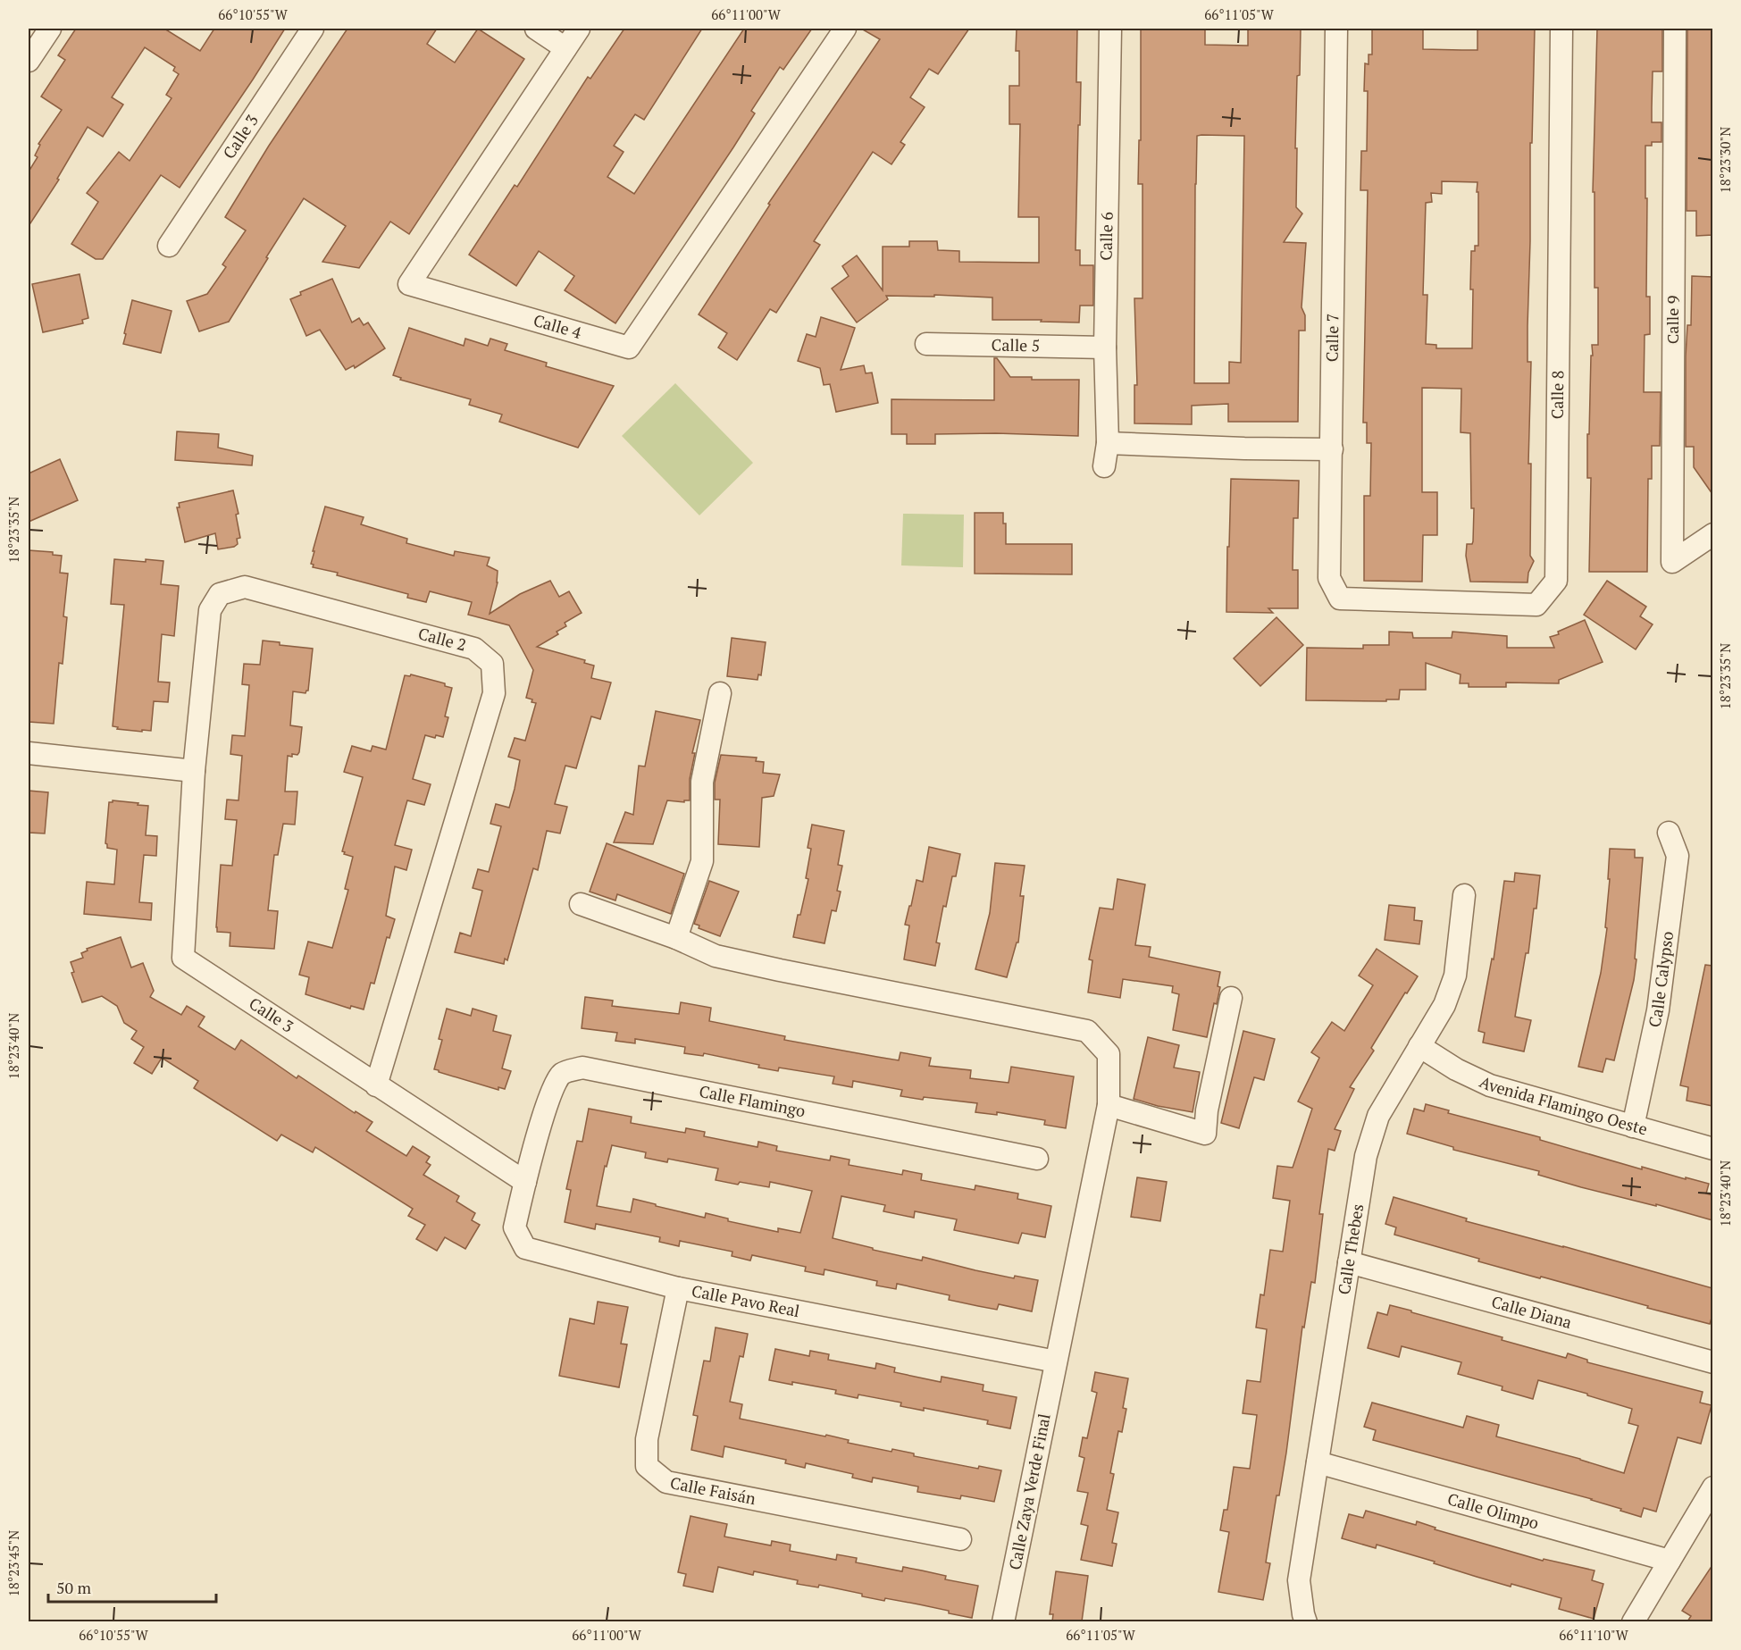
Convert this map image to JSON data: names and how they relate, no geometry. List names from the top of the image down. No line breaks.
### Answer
{"streets":{"street":["Calle 3","Calle 6","Calle 9","Calle 4","Calle 7","Calle 5","Calle 8","Calle 2","Calle Calypso","Calle Flamingo","Avenida Flamingo Oeste","Calle Thebes","Calle Pavo Real","Calle Diana","Calle Faisán","Calle Zaya Verde Final","Calle Olimpo"]},"crossings":[["Calle 3","Calle 2"],["Calle 3","Calle Flamingo"],["Calle 3","Calle Pavo Real"],["Calle 6","Calle 5"],["Calle 7","Calle 8"],["Calle Calypso","Avenida Flamingo Oeste"],["Calle Flamingo","Calle Pavo Real"],["Avenida Flamingo Oeste","Calle Thebes"],["Calle Thebes","Calle Diana"],["Calle Thebes","Calle Olimpo"],["Calle Pavo Real","Calle Faisán"],["Calle Pavo Real","Calle Zaya Verde Final"]],"scale_bar":"50 m","coordinates":["66°10'55\"W","66°11'00\"W","66°11'05\"W","18°23'30\"N","18°23'35\"N","18°23'40\"N","18°23'45\"N","66°11'10\"W"]}
